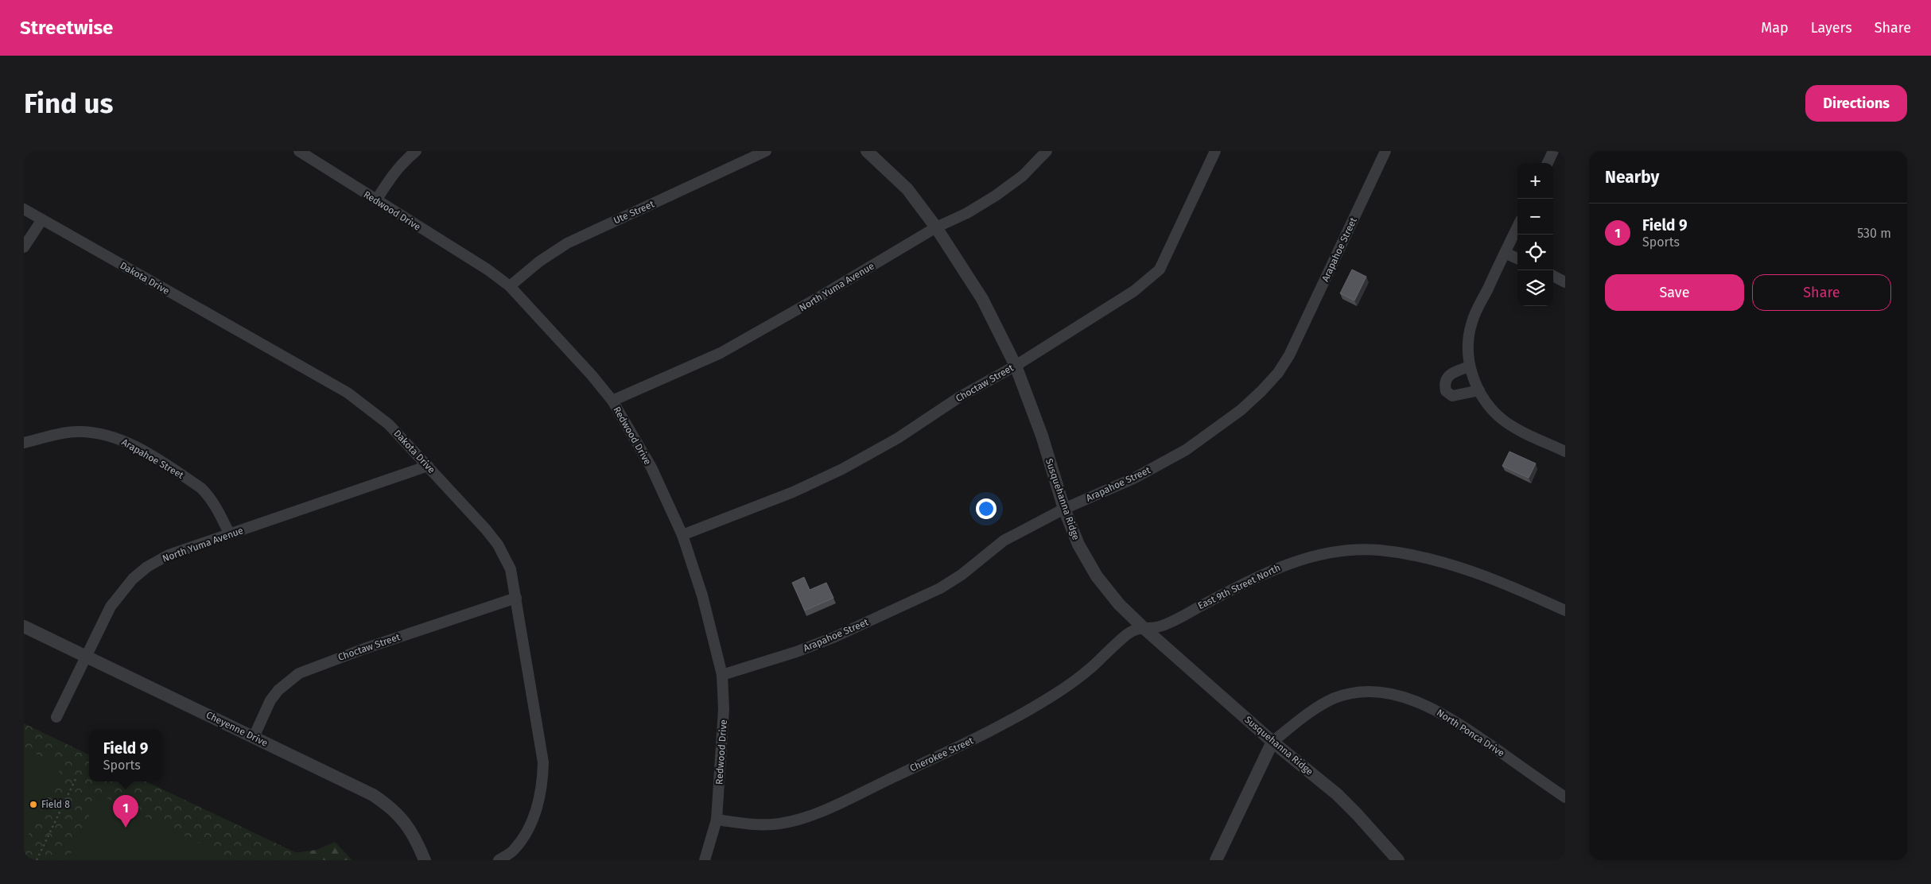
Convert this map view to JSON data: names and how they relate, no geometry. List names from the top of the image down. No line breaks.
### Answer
{"streets":{"street":["Redwood Drive","Ute Street","Arapahoe Street","Dakota Drive","North Yuma Avenue","Choctaw Street","Susquehanna Ridge","East 9th Street North","Cheyenne Drive","North Ponca Drive","Cherokee Street"]},"crossings":[["Redwood Drive","Ute Street"],["Redwood Drive","Arapahoe Street"],["Redwood Drive","North Yuma Avenue"],["Redwood Drive","Choctaw Street"],["Redwood Drive","Cherokee Street"],["Arapahoe Street","North Yuma Avenue"],["Arapahoe Street","Susquehanna Ridge"],["Dakota Drive","North Yuma Avenue"],["Dakota Drive","Choctaw Street"],["North Yuma Avenue","Susquehanna Ridge"],["North Yuma Avenue","Cheyenne Drive"],["Choctaw Street","Susquehanna Ridge"],["Choctaw Street","Cheyenne Drive"],["Susquehanna Ridge","East 9th Street North"],["Susquehanna Ridge","North Ponca Drive"],["Susquehanna Ridge","Cherokee Street"],["East 9th Street North","Cherokee Street"]],"places":["Field 8"],"page":{"header":"Streetwise","nav":["Map","Layers","Share"],"buttons":["Directions",["Save","Share"]],"title":"Find us","heading":"Nearby","map_buttons":["+","−"],"list":[{"mark":"1","name":"Field 9","note":"Sports","value":"530 m"}],"popup":["Field 9","Sports"],"pins":"1"}}
